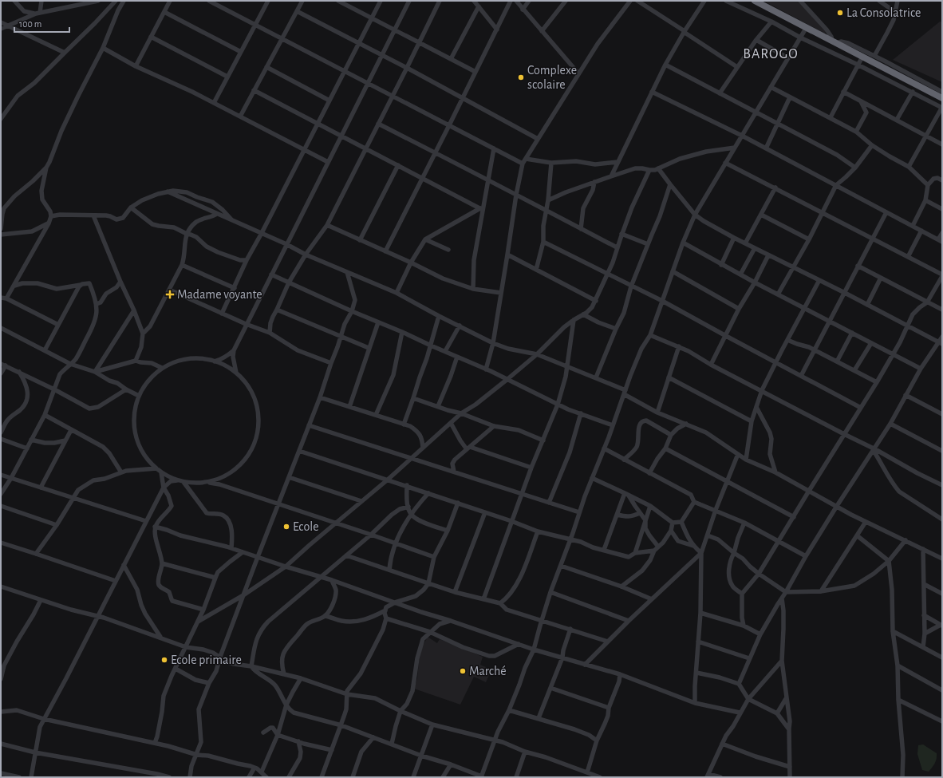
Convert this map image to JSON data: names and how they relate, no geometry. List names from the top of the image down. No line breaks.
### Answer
{"districts":["BAROGO"],"places":{"other":["La Consolatrice","Complexe scolaire","Ecole","Ecole primaire","Marché"],"health":["Madame voyante"]},"scale_bar":"100 m"}
